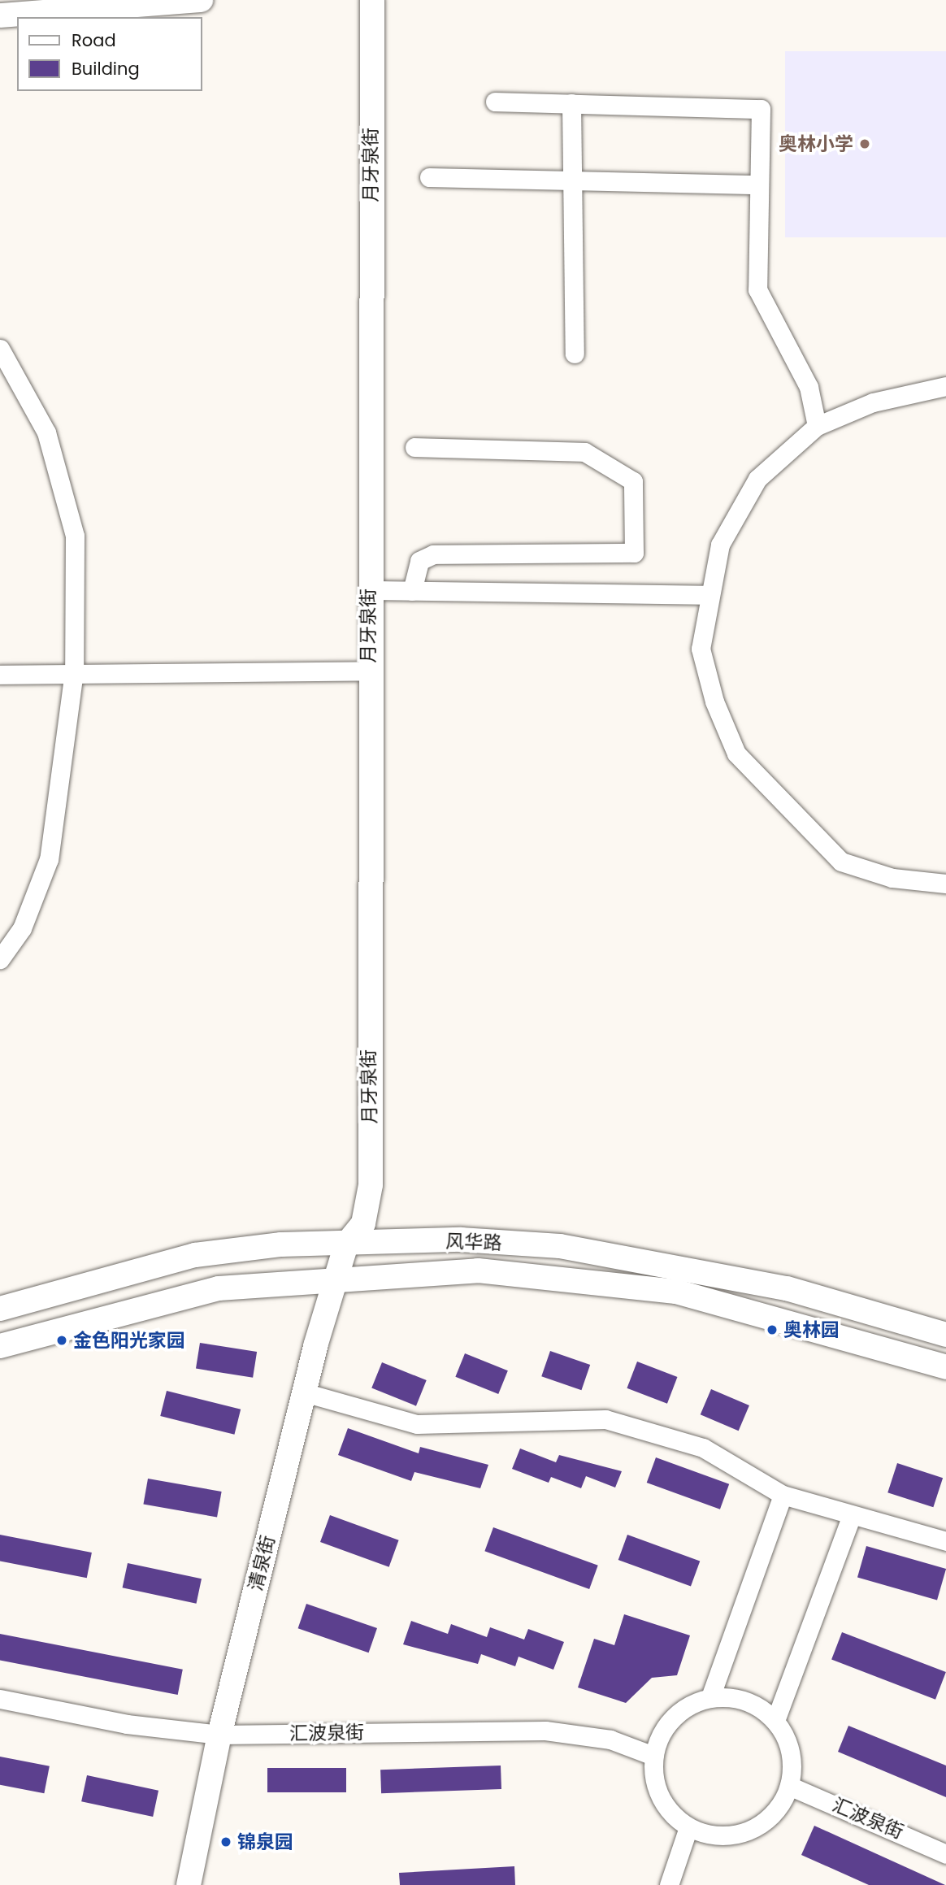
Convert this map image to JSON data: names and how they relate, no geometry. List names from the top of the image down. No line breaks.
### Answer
{"streets":{"street":["月牙泉街","风华路","清泉街","汇波泉街"]},"crossings":[["月牙泉街","风华路"],["月牙泉街","清泉街"],["风华路","清泉街"],["清泉街","汇波泉街"]],"places":["奥林小学","奥林园","金色阳光家园","锦泉园"],"legend":["Road","Building"]}
